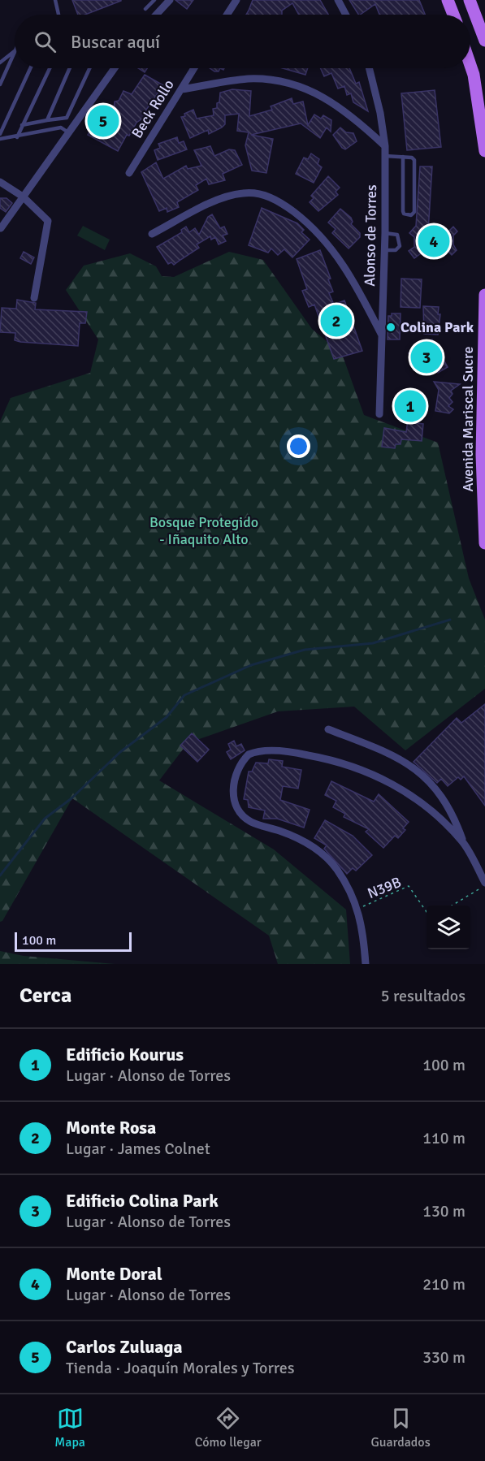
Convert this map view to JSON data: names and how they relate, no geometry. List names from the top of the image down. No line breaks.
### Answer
{"streets":{"main road":["Avenida Mariscal Sucre"],"street":["Beck Rollo","Alonso de Torres"],"path":["N39B"]},"parks":["Bosque Protegido - Iñaquito Alto"],"places":["Colina Park"],"scale_bar":"100 m","page":{"search":"Buscar aquí","pins":["5","4","2","3","1"],"scale":"100 m","heading":["Cerca","5 resultados"],"list":[{"mark":"1","name":"Edificio Kourus","note":"Lugar · Alonso de Torres","value":"100 m"},{"mark":"2","name":"Monte Rosa","note":"Lugar · James Colnet","value":"110 m"},{"mark":"3","name":"Edificio Colina Park","note":"Lugar · Alonso de Torres","value":"130 m"},{"mark":"4","name":"Monte Doral","note":"Lugar · Alonso de Torres","value":"210 m"},{"mark":"5","name":"Carlos Zuluaga","note":"Tienda · Joaquín Morales y Torres","value":"330 m"}],"nav":["Mapa","Cómo llegar","Guardados"]}}
